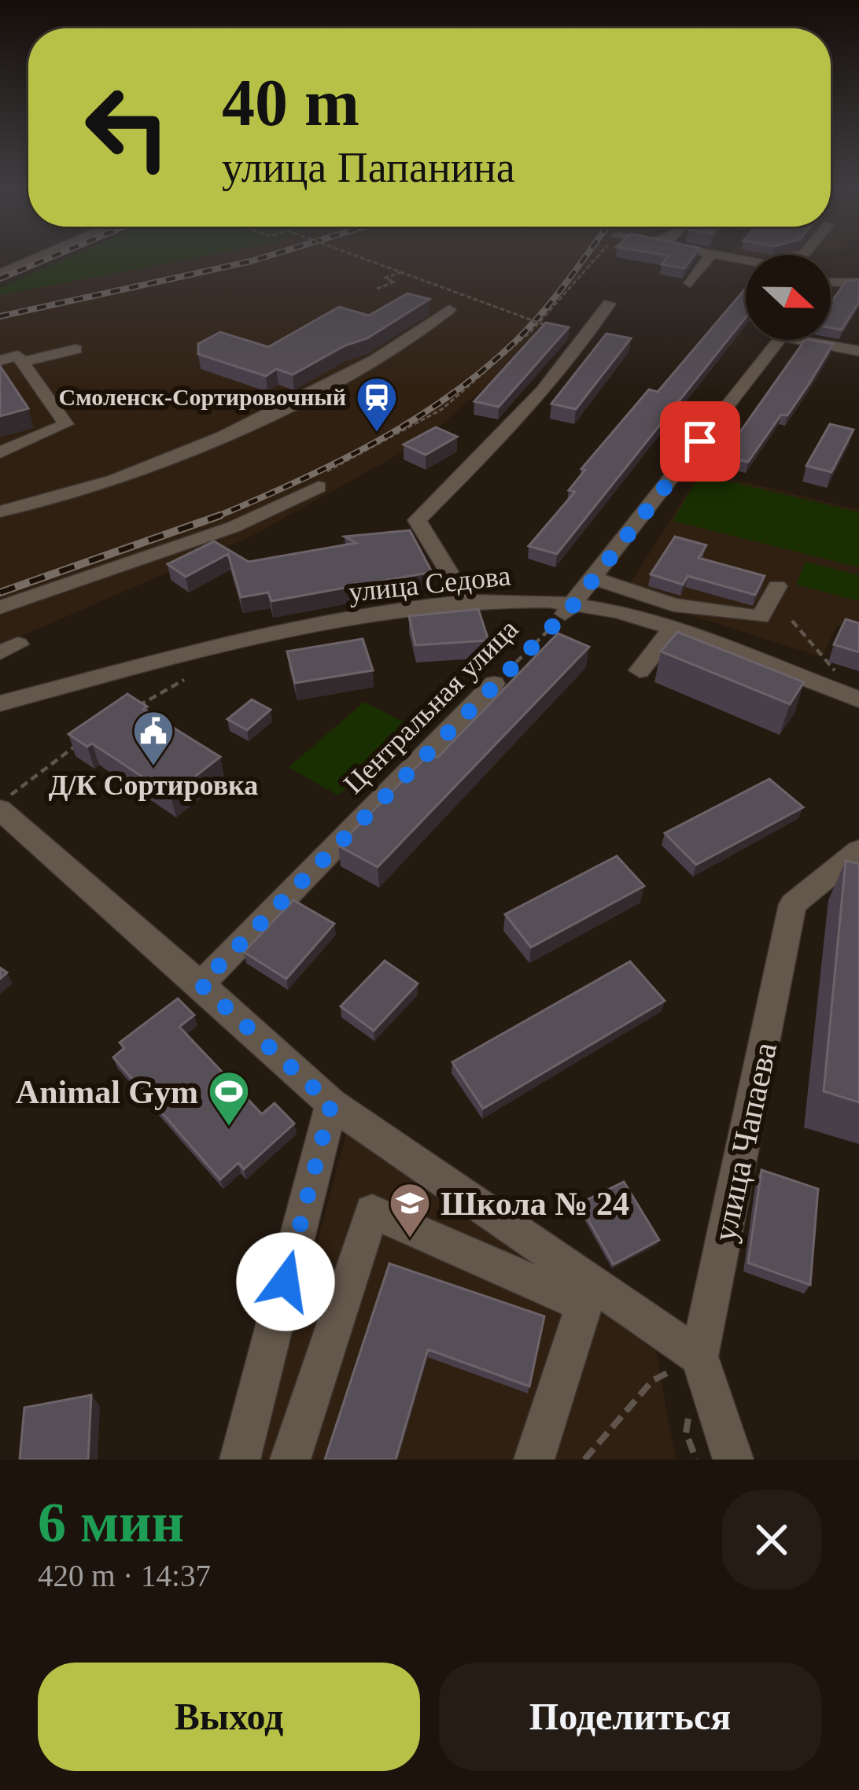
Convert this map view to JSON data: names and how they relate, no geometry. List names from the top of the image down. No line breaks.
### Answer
{"streets":{"street":["улица Седова","Центральная улица","улица Чапаева"]},"crossings":[["улица Седова","Центральная улица"]],"places":{"station":["Смоленск-Сортировочный"],"public building":["Д/К Сортировка"],"sports":["Animal Gym"],"school or university":["Школа № 24"]},"north":"right","page":{"turn":["40 m","улица Папанина"],"heading":["6 мин","420 m · 14:37"],"buttons":["Выход","Поделиться"]}}
